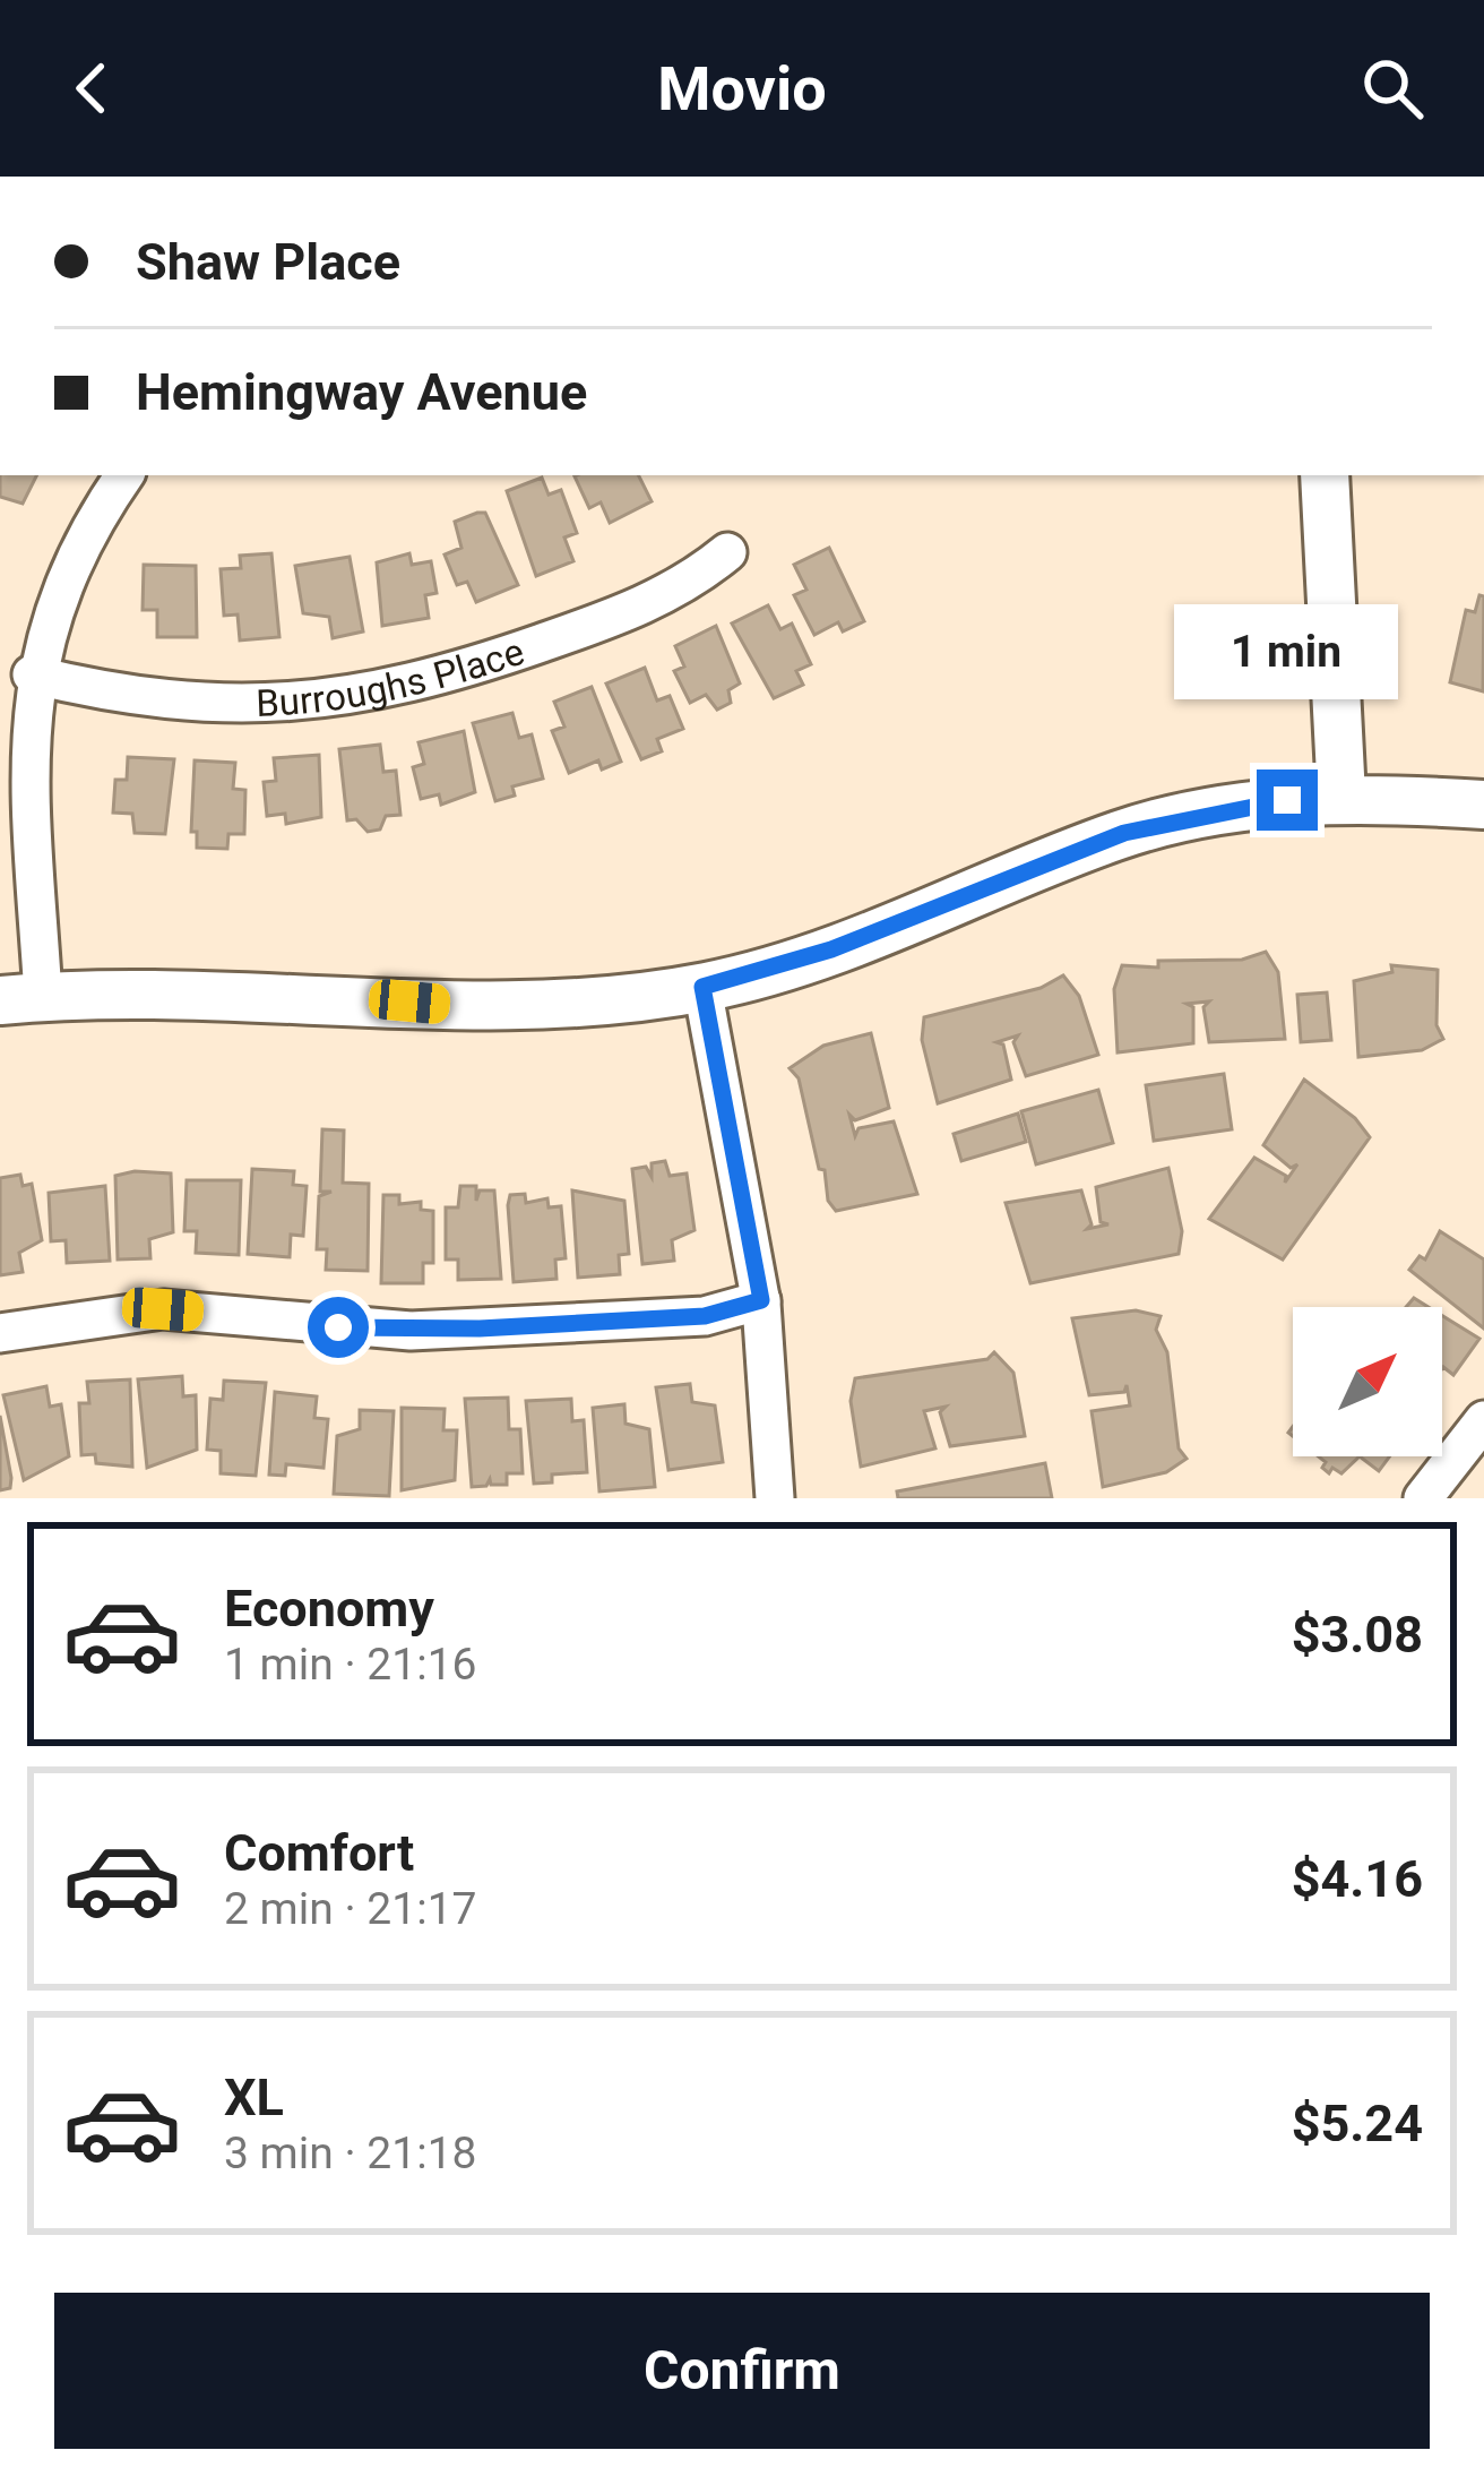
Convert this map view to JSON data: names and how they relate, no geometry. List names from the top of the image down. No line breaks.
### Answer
{"streets":{"street":["Burroughs Place"]},"north":"top right","page":{"header":"Movio","banner":["Shaw Place","Hemingway Avenue"],"bubble":"1 min","list":[{"name":"Economy","note":"1 min · 21:16","value":"$3.08"},{"name":"Comfort","note":"2 min · 21:17","value":"$4.16"},{"name":"XL","note":"3 min · 21:18","value":"$5.24"}],"buttons":"Confirm"}}
